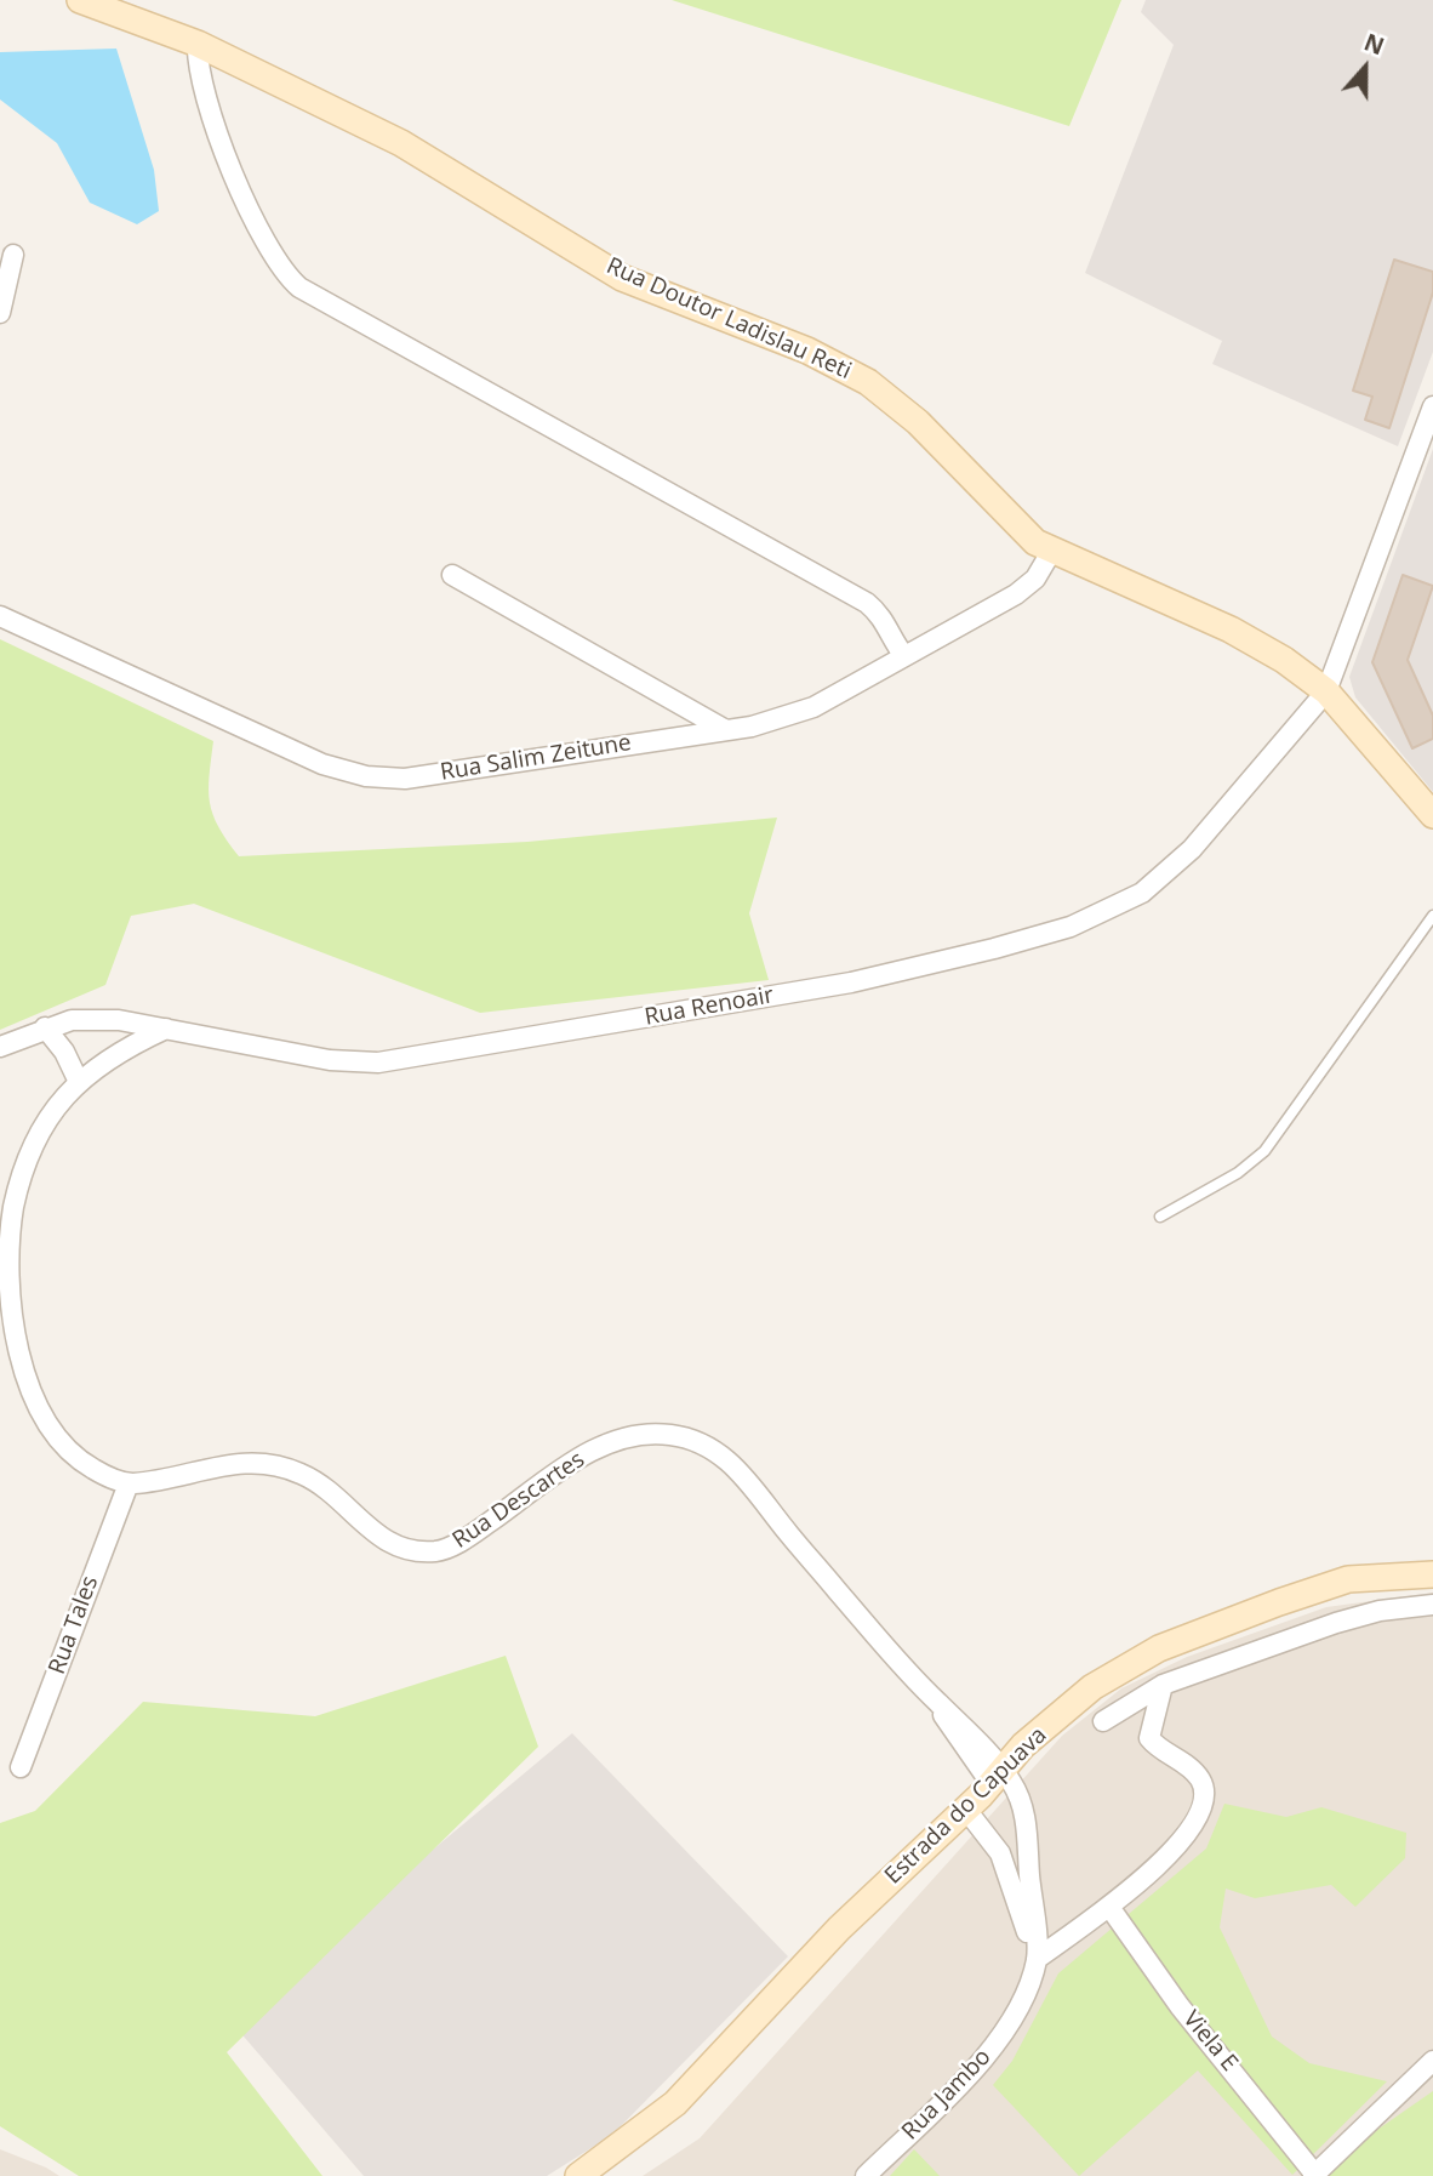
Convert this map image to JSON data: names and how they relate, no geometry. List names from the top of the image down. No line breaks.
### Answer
{"streets":{"street":["Rua Doutor Ladislau Reti","Rua Salim Zeitune","Rua Renoair","Rua Descartes","Rua Tales","Estrada do Capuava","Viela E","Rua Jambo"]},"crossings":[["Rua Doutor Ladislau Reti","Rua Salim Zeitune"],["Rua Doutor Ladislau Reti","Rua Renoair"],["Rua Descartes","Rua Tales"],["Rua Descartes","Estrada do Capuava"],["Rua Descartes","Rua Jambo"]],"north":"top"}
